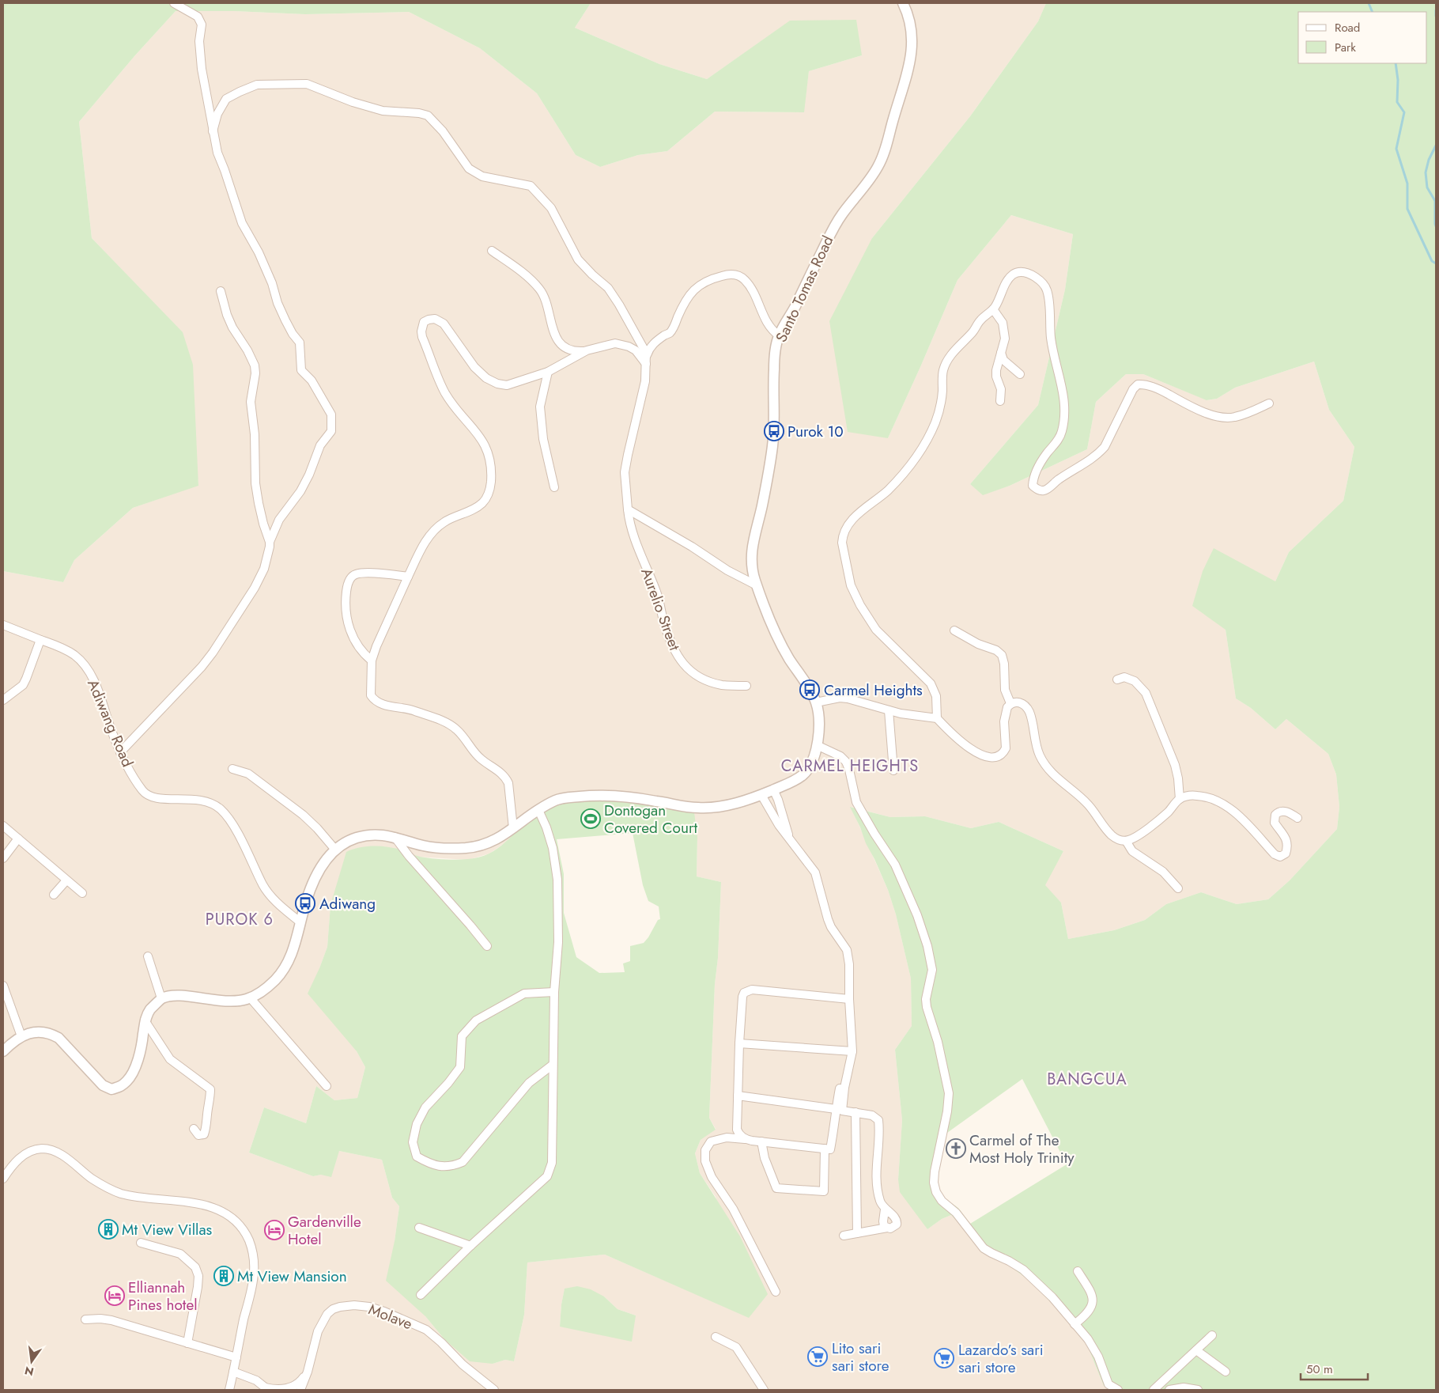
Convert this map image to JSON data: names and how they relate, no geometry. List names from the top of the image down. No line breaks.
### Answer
{"streets":{"street":["Santo Tomas Road","Aurelio Street","Adiwang Road","Molave"]},"crossings":[["Santo Tomas Road","Adiwang Road"]],"districts":["CARMEL HEIGHTS","PUROK 6","BANGCUA"],"places":{"bus stop":["Purok 10","Carmel Heights","Adiwang"],"sports":["Dontogan Covered Court"],"church":["Carmel of The Most Holy Trinity"],"building":["Mt View Villas","Mt View Mansion"],"hotel":["Gardenville Hotel","Elliannah Pines hotel"],"supermarket":["Lito sari sari store","Lazardo’s sari sari store"]},"legend":["Road","Park"],"scale_bar":"50 m","north":"bottom"}
